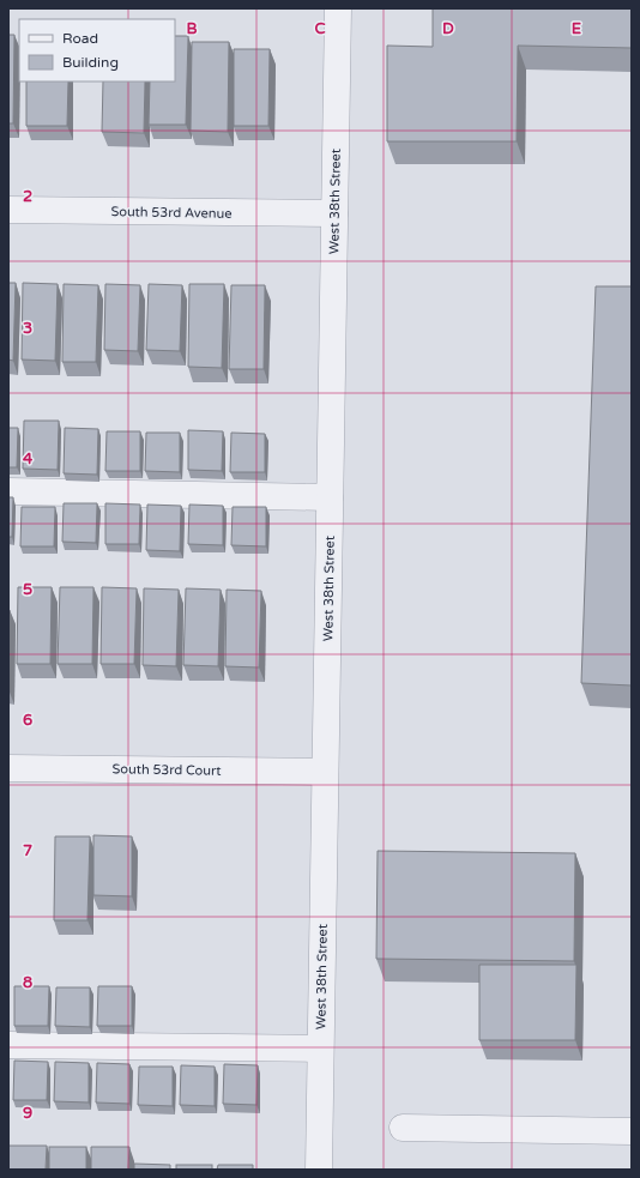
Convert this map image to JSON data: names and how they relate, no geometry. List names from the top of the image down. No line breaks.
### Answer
{"streets":{"street":["West 38th Street","South 53rd Avenue","South 53rd Court"]},"crossings":[["West 38th Street","South 53rd Avenue"],["West 38th Street","South 53rd Court"]],"legend":["Road","Building"],"grid":{"columns":["B","C","D","E"],"rows":["2","3","4","5","6","7","8","9"]}}
